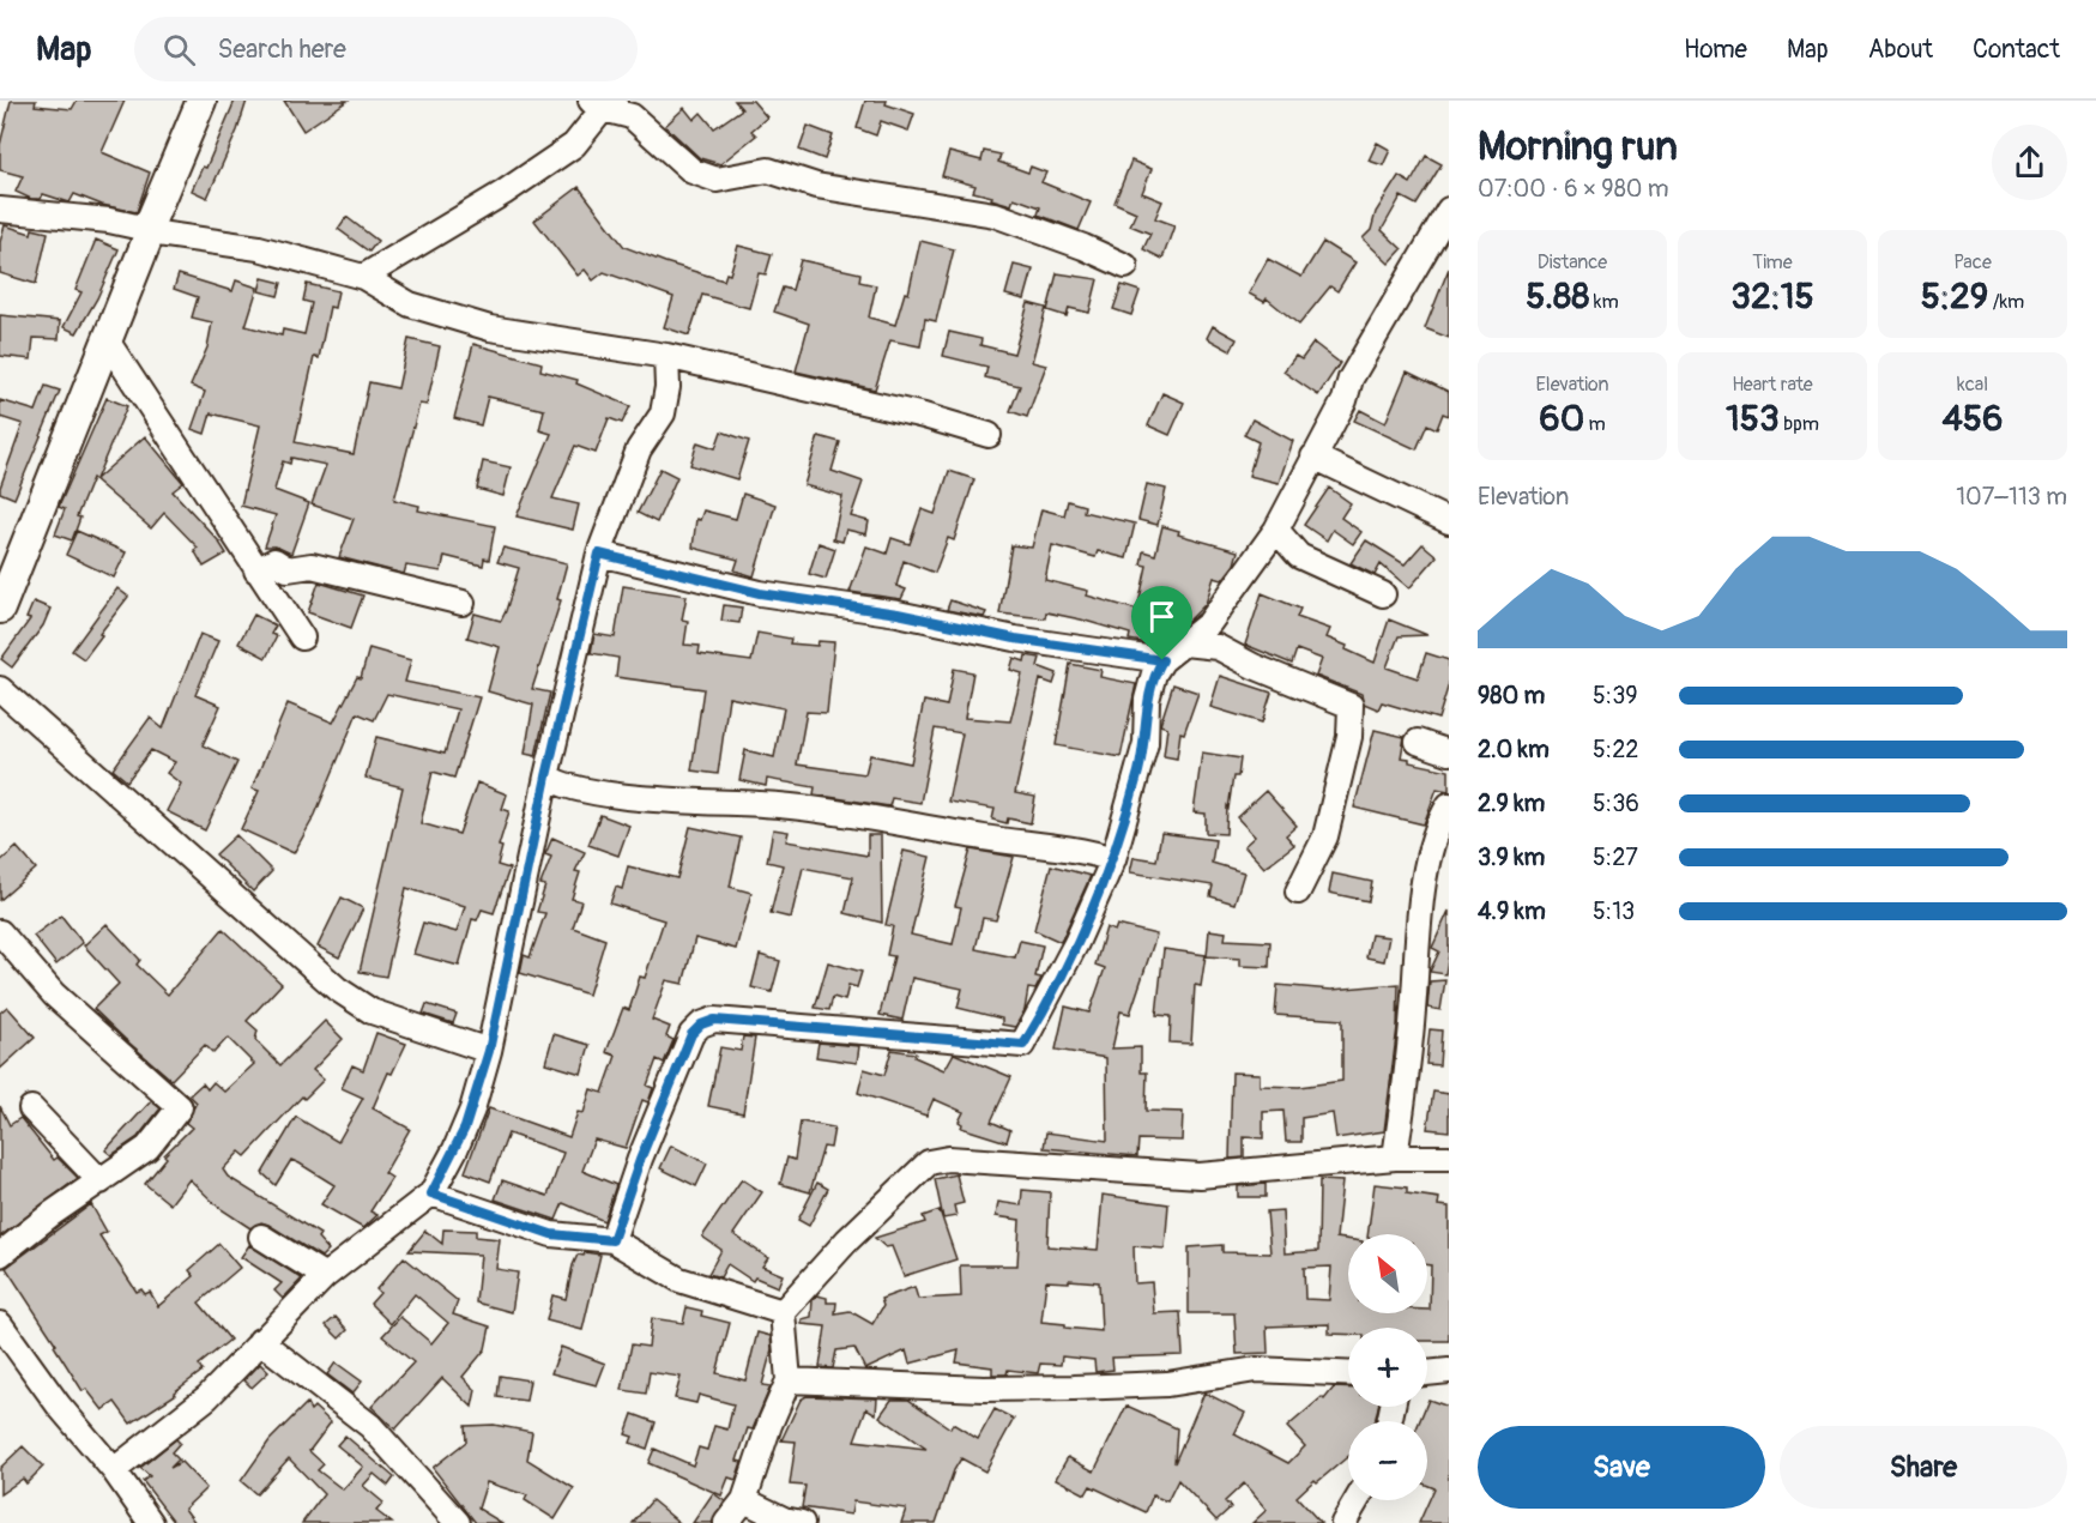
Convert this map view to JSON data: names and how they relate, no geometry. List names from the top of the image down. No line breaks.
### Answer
{"north":"top left","page":{"header":"Map","search":"Search here","nav":["Home","Map","About","Contact"],"heading":["Morning run","07:00 · 6 × 980 m"],"stats":[["Distance","5.88 km"],["Time","32:15"],["Pace","5:29 /km"],["Elevation","60 m"],["Heart rate","153 bpm"],["kcal","456"]],"chart":["Elevation","107–113 m"],"list":[{"name":"980 m","note":"5:39"},{"name":"2.0 km","note":"5:22"},{"name":"2.9 km","note":"5:36"},{"name":"3.9 km","note":"5:27"},{"name":"4.9 km","note":"5:13"}],"map_buttons":["+","−"],"buttons":["Save","Share"]}}
